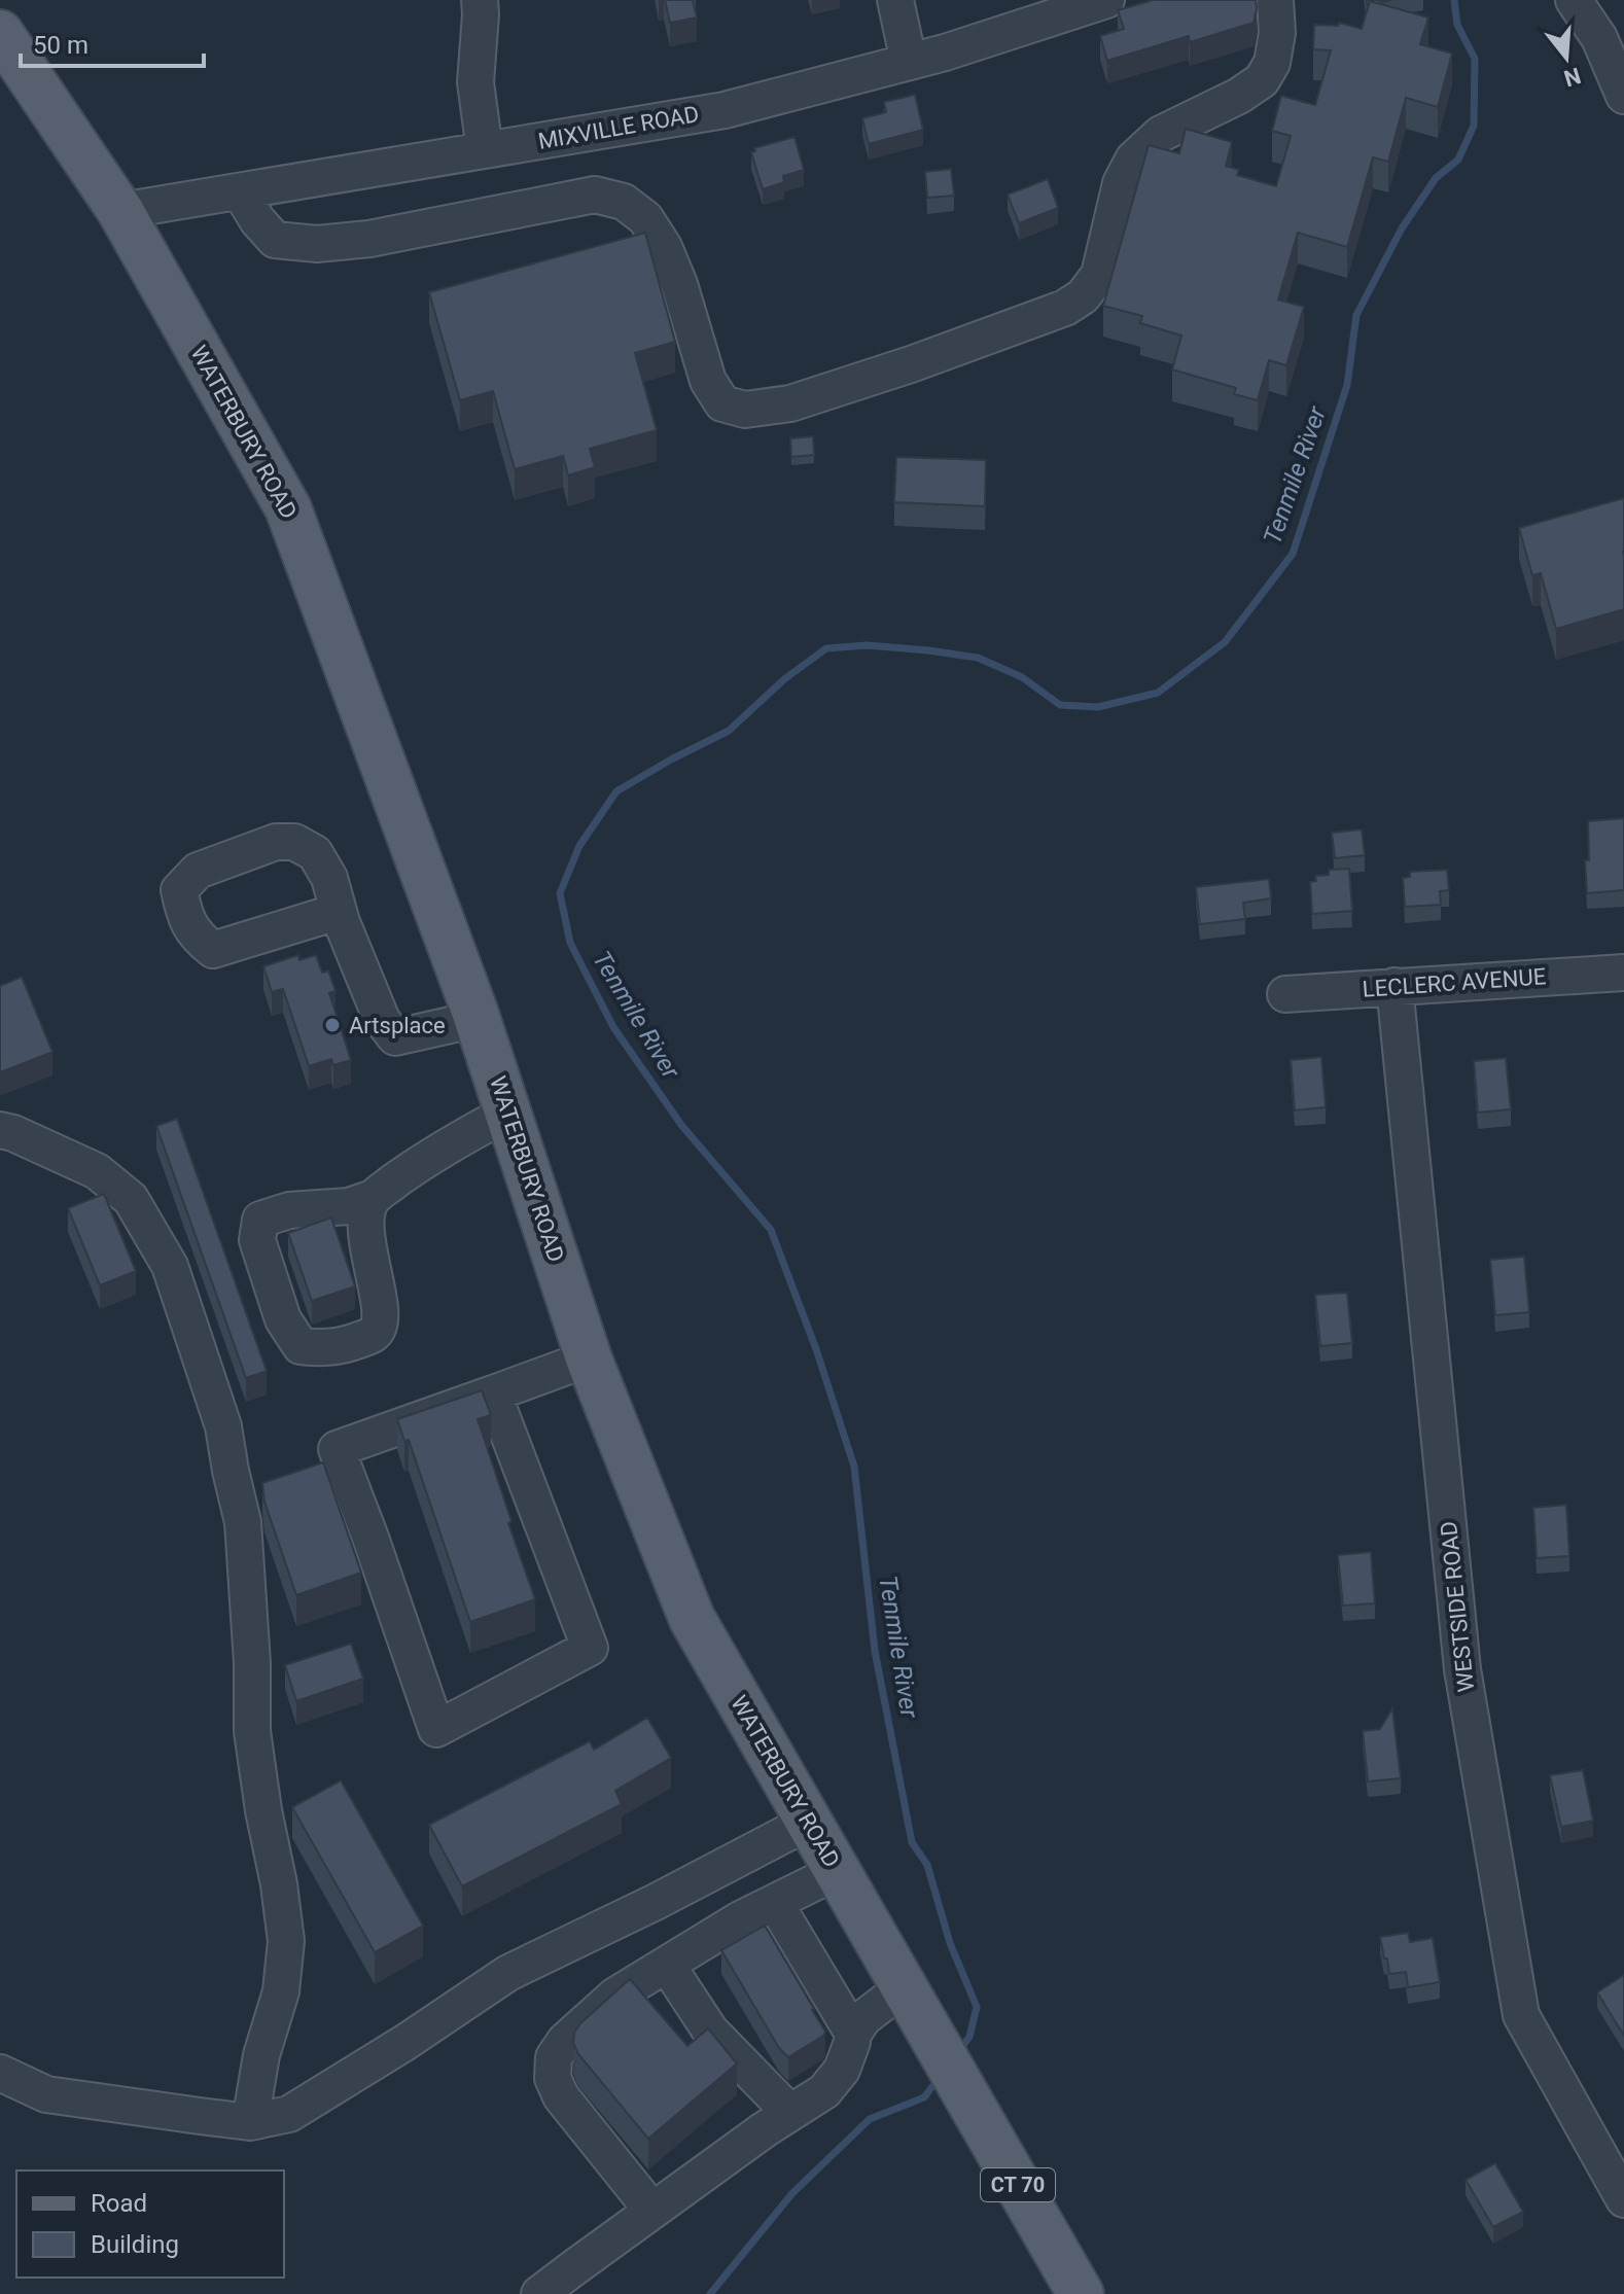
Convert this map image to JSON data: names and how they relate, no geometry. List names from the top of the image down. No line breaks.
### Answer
{"streets":{"main road":["WATERBURY ROAD","CT 70"],"street":["MIXVILLE ROAD","LECLERC AVENUE","WESTSIDE ROAD"]},"crossings":[["MIXVILLE ROAD","WATERBURY ROAD"],["LECLERC AVENUE","WESTSIDE ROAD"]],"water":["Tenmile River"],"places":["Artsplace"],"legend":["Road","Building"],"scale_bar":"50 m","north":"bottom"}
